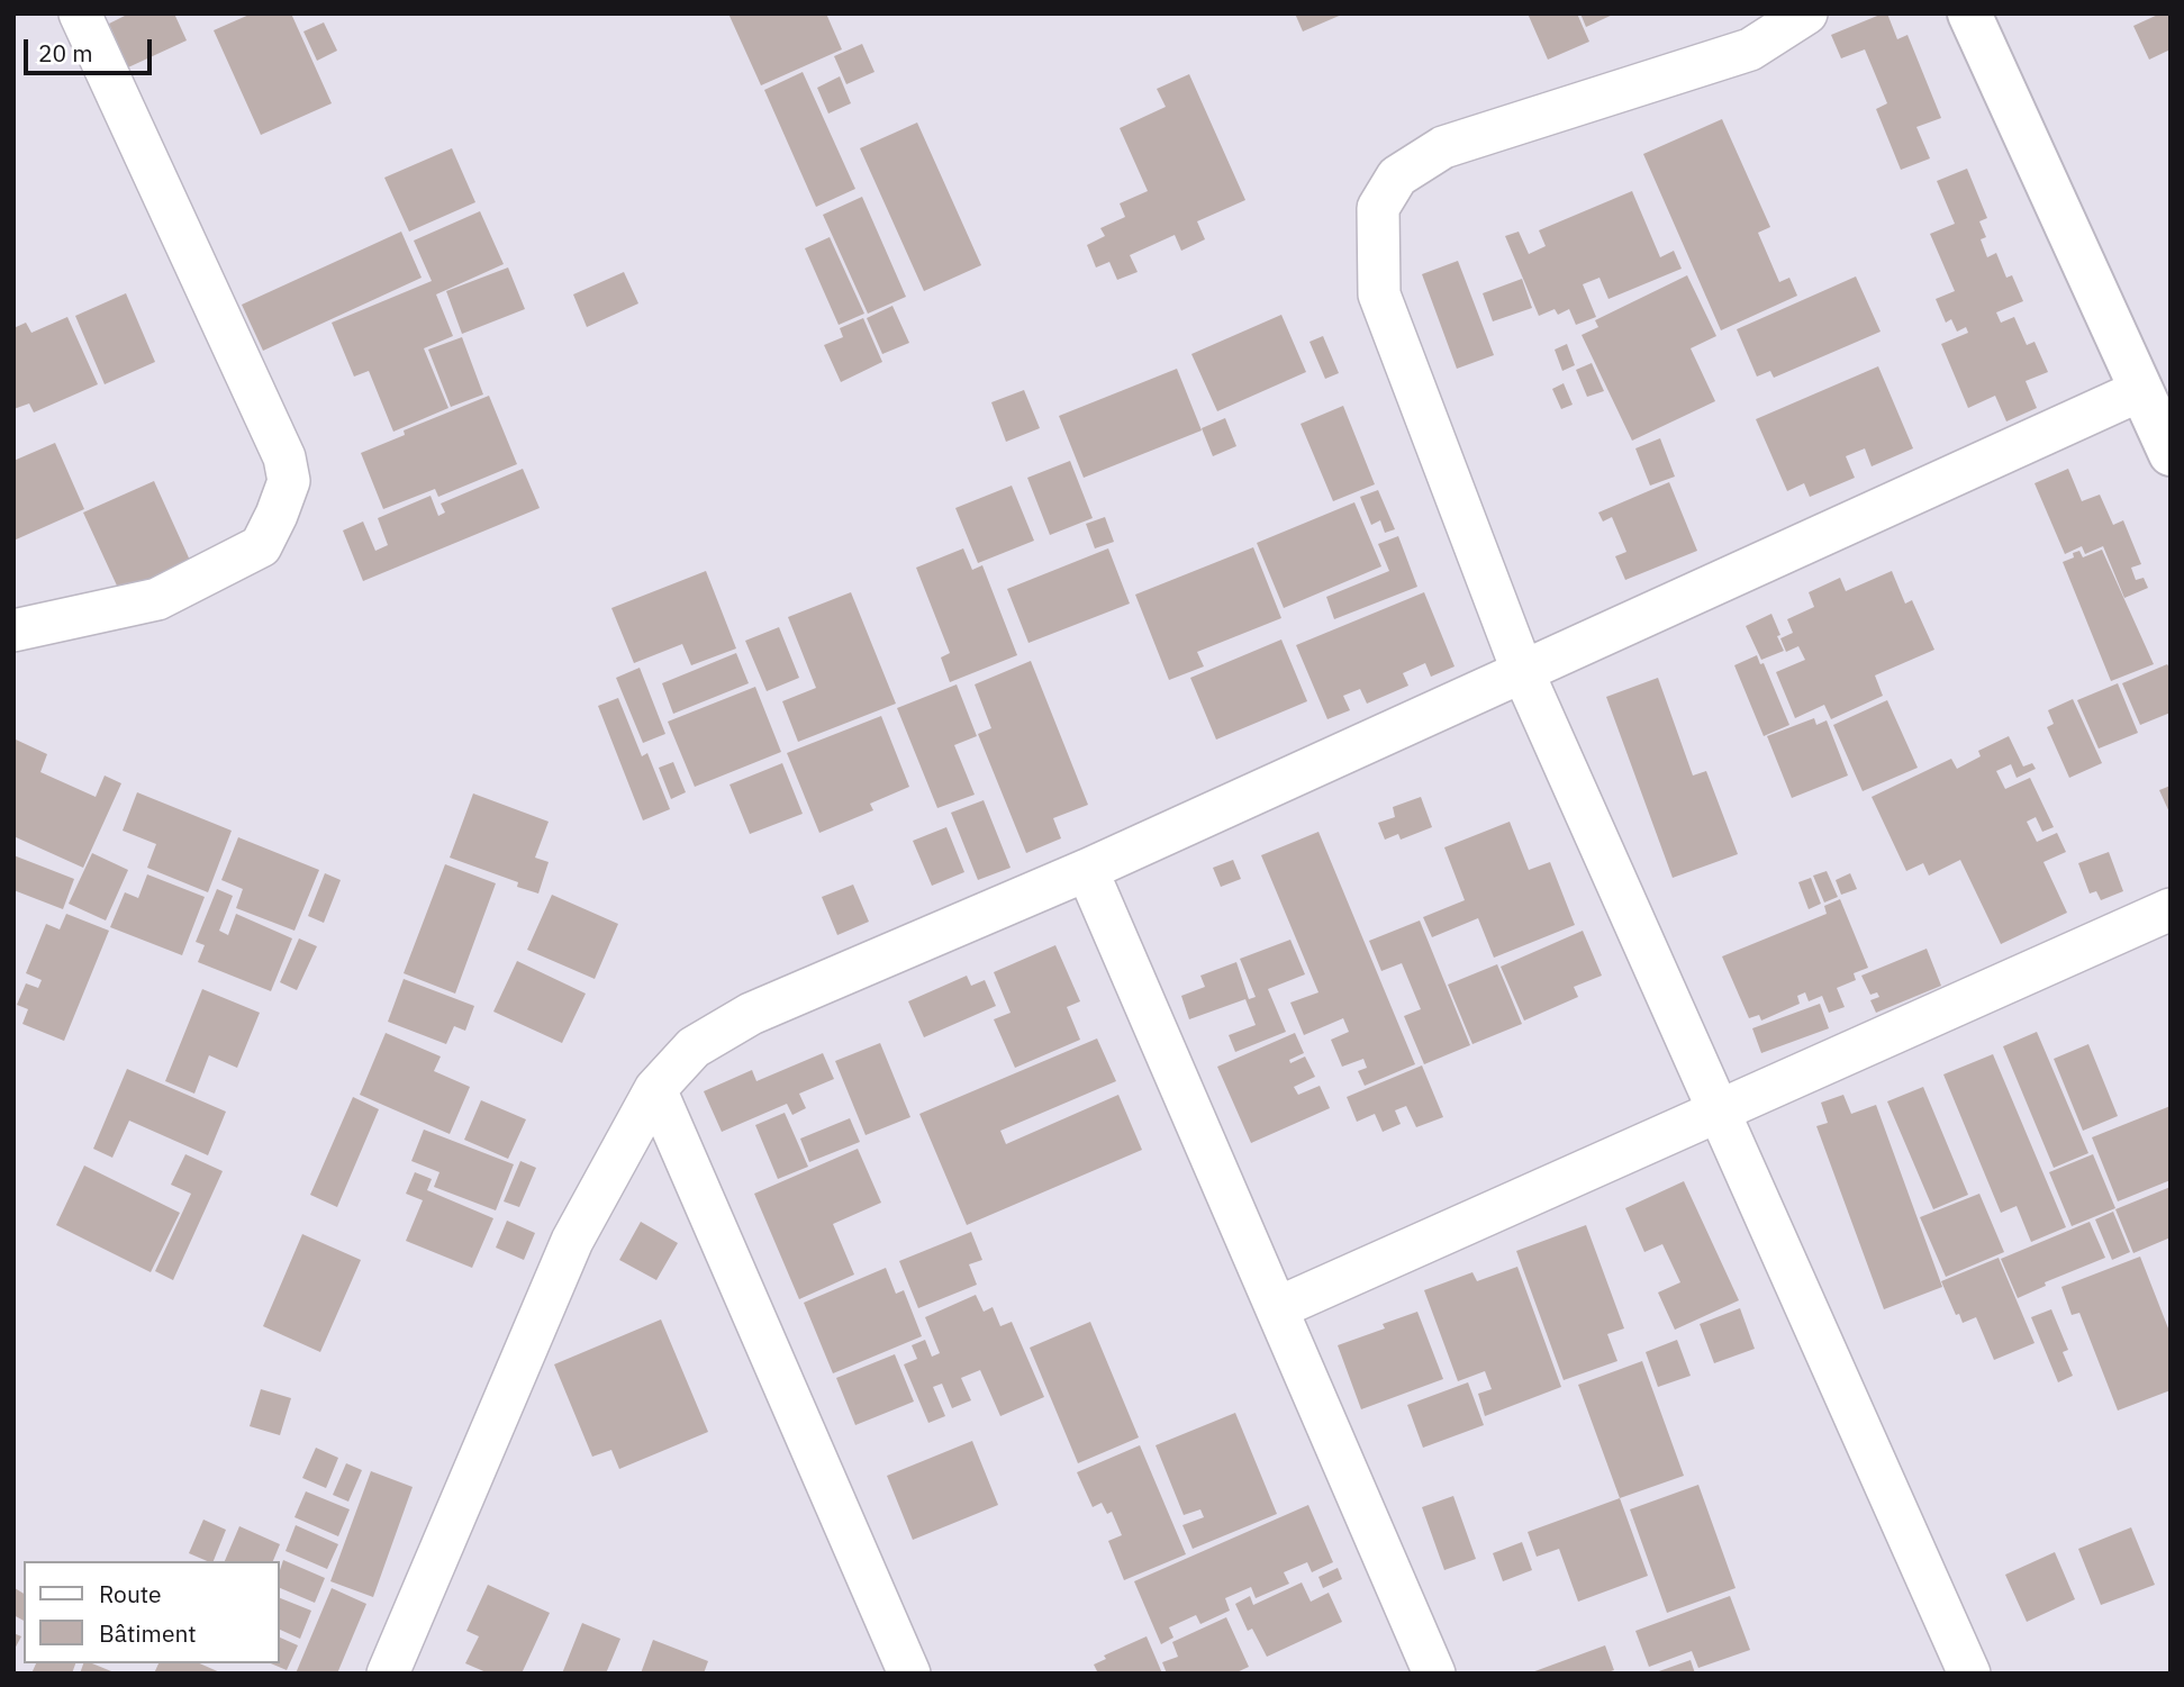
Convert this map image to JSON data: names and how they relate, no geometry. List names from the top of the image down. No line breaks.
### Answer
{"legend":["Route","Bâtiment"],"scale_bar":"20 m"}
